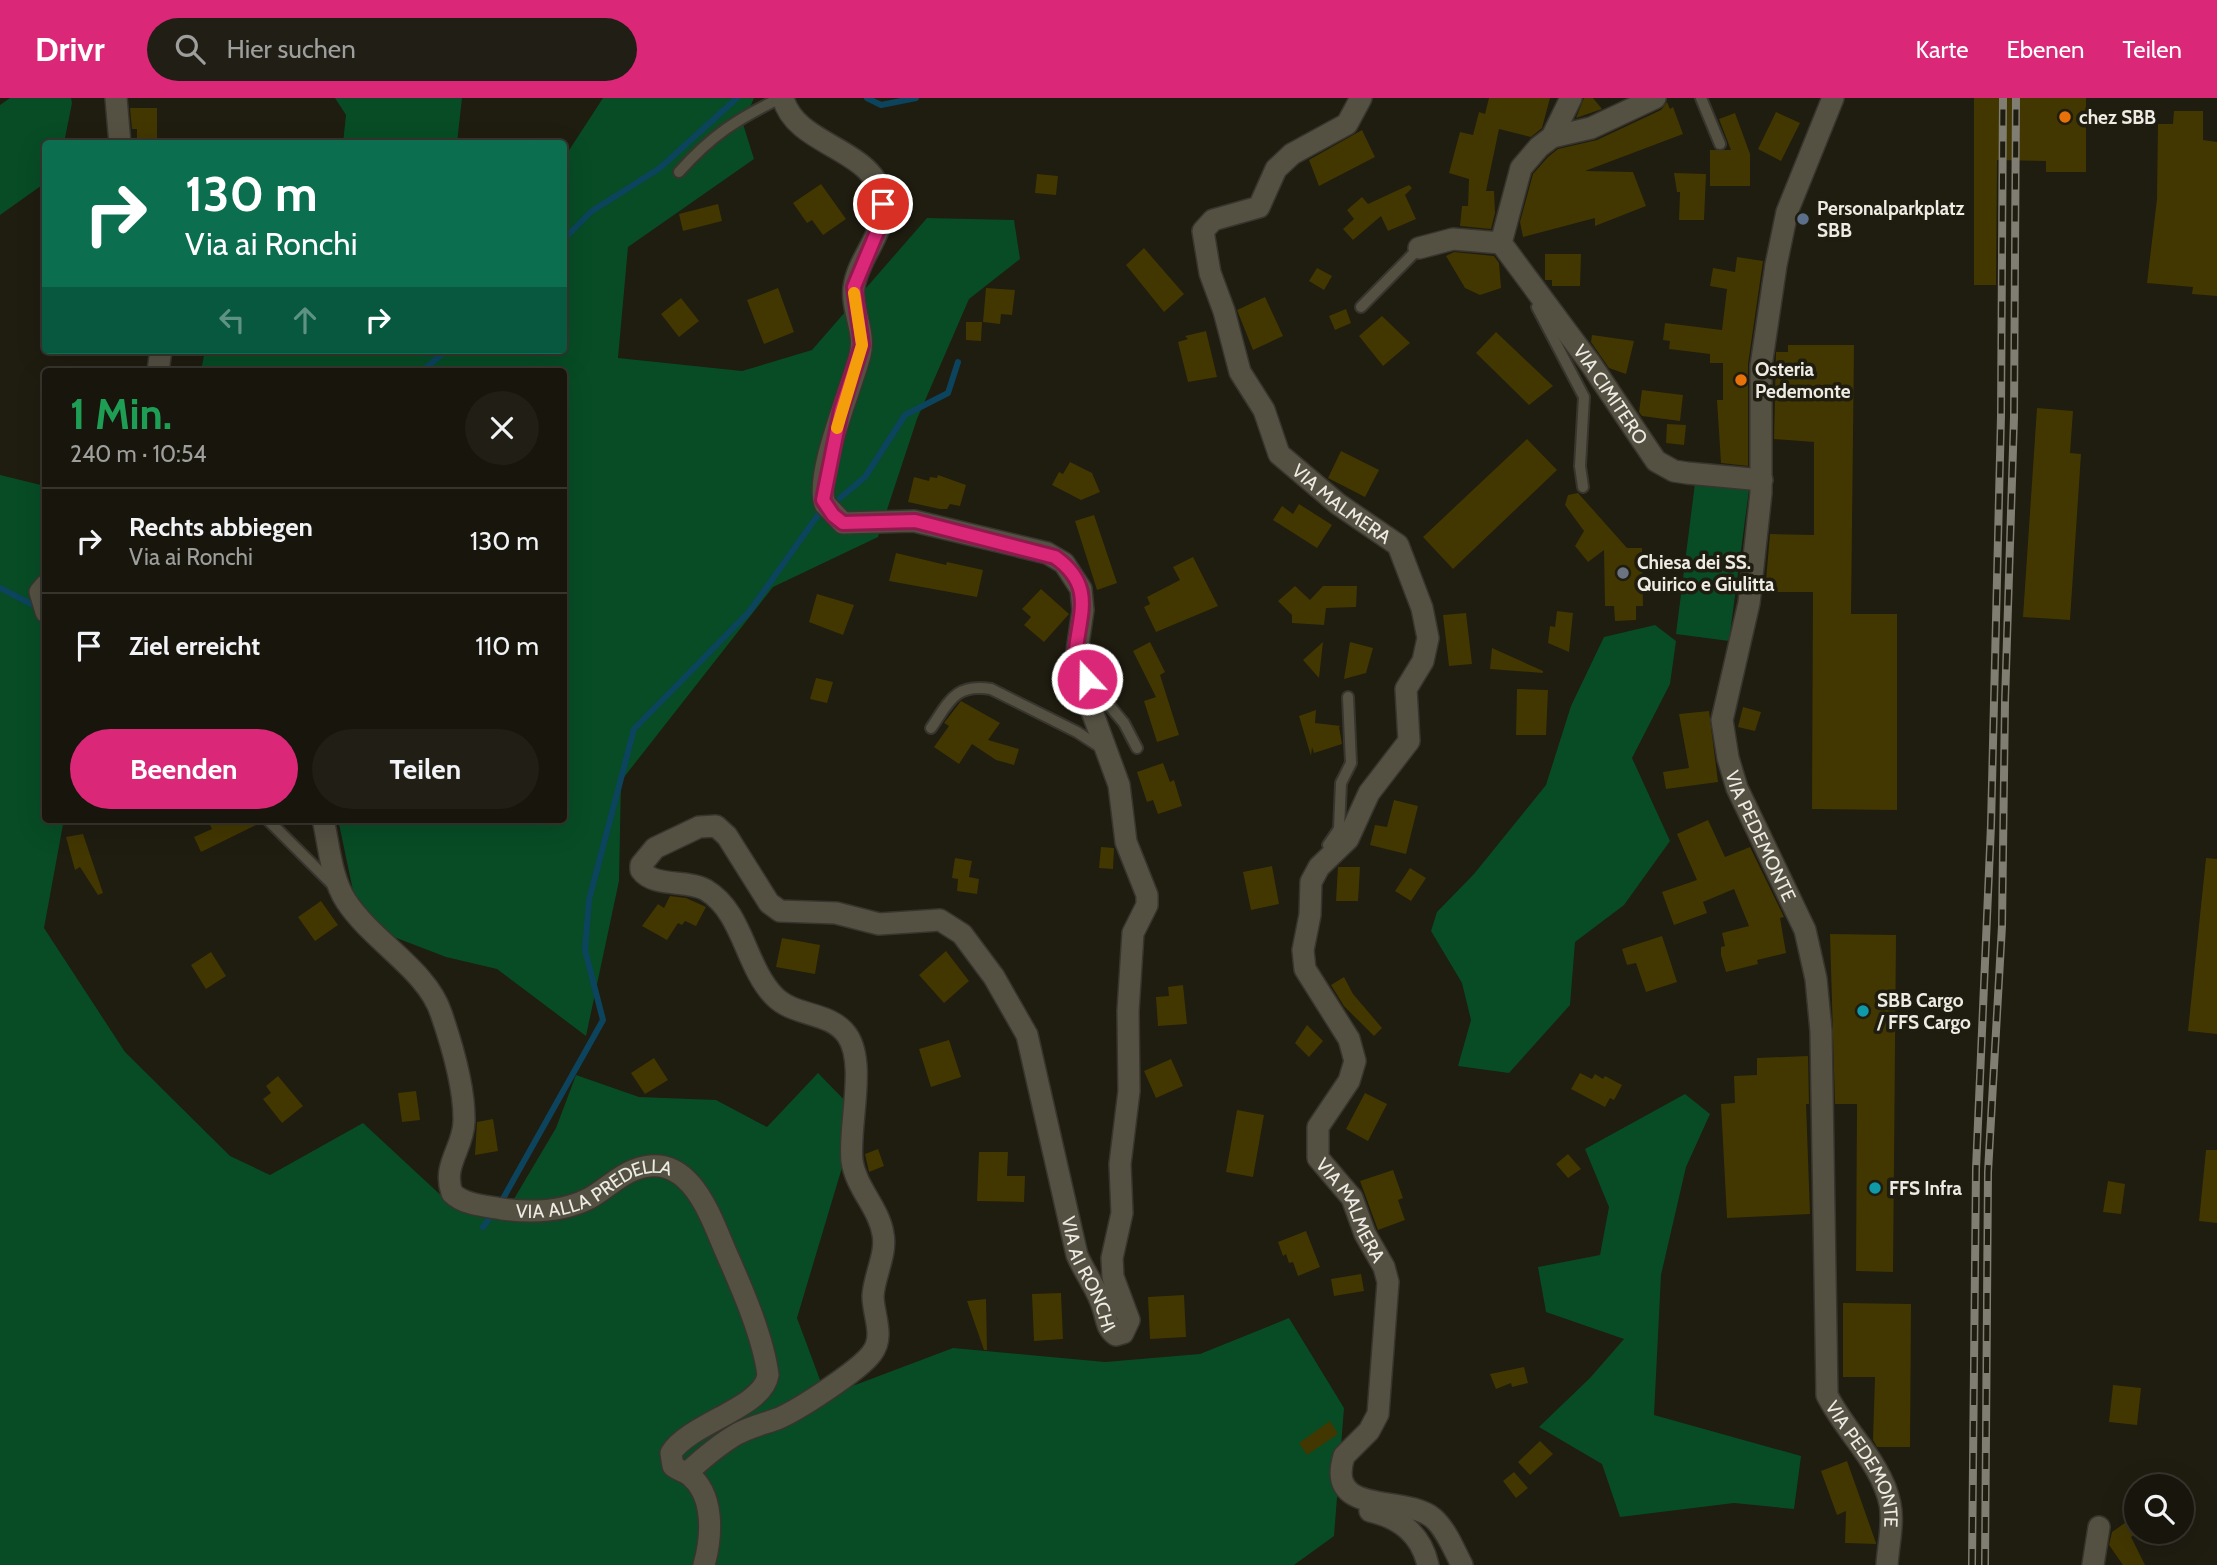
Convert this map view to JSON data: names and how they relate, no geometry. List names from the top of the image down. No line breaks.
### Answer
{"streets":{"street":["VIA CIMITERO","VIA MALMERA","VIA PEDEMONTE","VIA ALLA PREDELLA","VIA AI RONCHI"]},"crossings":[["VIA CIMITERO","VIA PEDEMONTE"],["VIA ALLA PREDELLA","VIA AI RONCHI"]],"places":["chez SBB","Personalparkplatz SBB","Osteria Pedemonte","Chiesa dei SS. Quirico e Giulitta","SBB Cargo / FFS Cargo","FFS Infra"],"page":{"header":"Drivr","search":"Hier suchen","nav":["Karte","Ebenen","Teilen"],"turn":["130 m","Via ai Ronchi"],"heading":["1 Min.","240 m · 10:54"],"list":[{"name":"Rechts abbiegen","note":"Via ai Ronchi","value":"130 m"},{"name":"Ziel erreicht","value":"110 m"}],"buttons":["Beenden","Teilen"]}}
